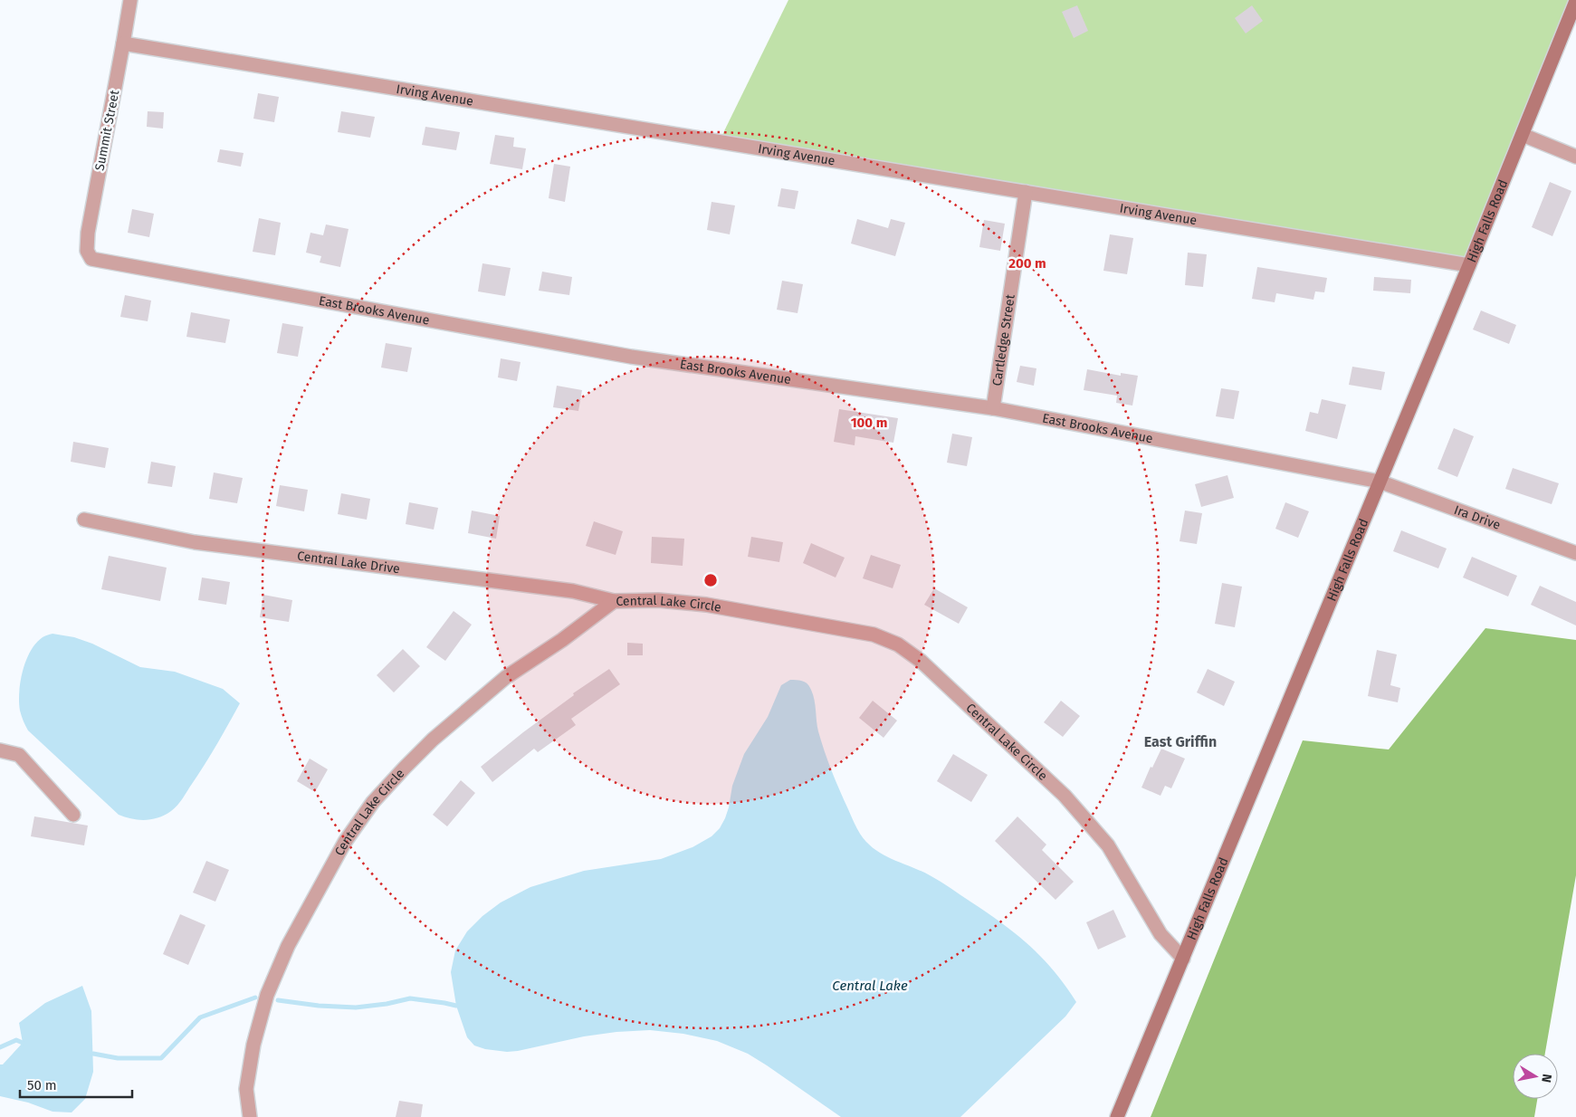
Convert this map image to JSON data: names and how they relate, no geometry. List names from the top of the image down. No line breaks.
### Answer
{"streets":{"street":["Irving Avenue","Summit Street","High Falls Road","East Brooks Avenue","Cartledge Street","Ira Drive","Central Lake Drive","Central Lake Circle"]},"crossings":[["Irving Avenue","Summit Street"],["Irving Avenue","High Falls Road"],["Irving Avenue","Cartledge Street"],["Summit Street","East Brooks Avenue"],["High Falls Road","East Brooks Avenue"],["High Falls Road","Ira Drive"],["High Falls Road","Central Lake Circle"],["East Brooks Avenue","Cartledge Street"],["East Brooks Avenue","Ira Drive"],["Central Lake Drive","Central Lake Circle"]],"districts":["East Griffin"],"water":["Central Lake"],"scale_bar":"50 m","north":"right","rings":["200 m","100 m"]}
